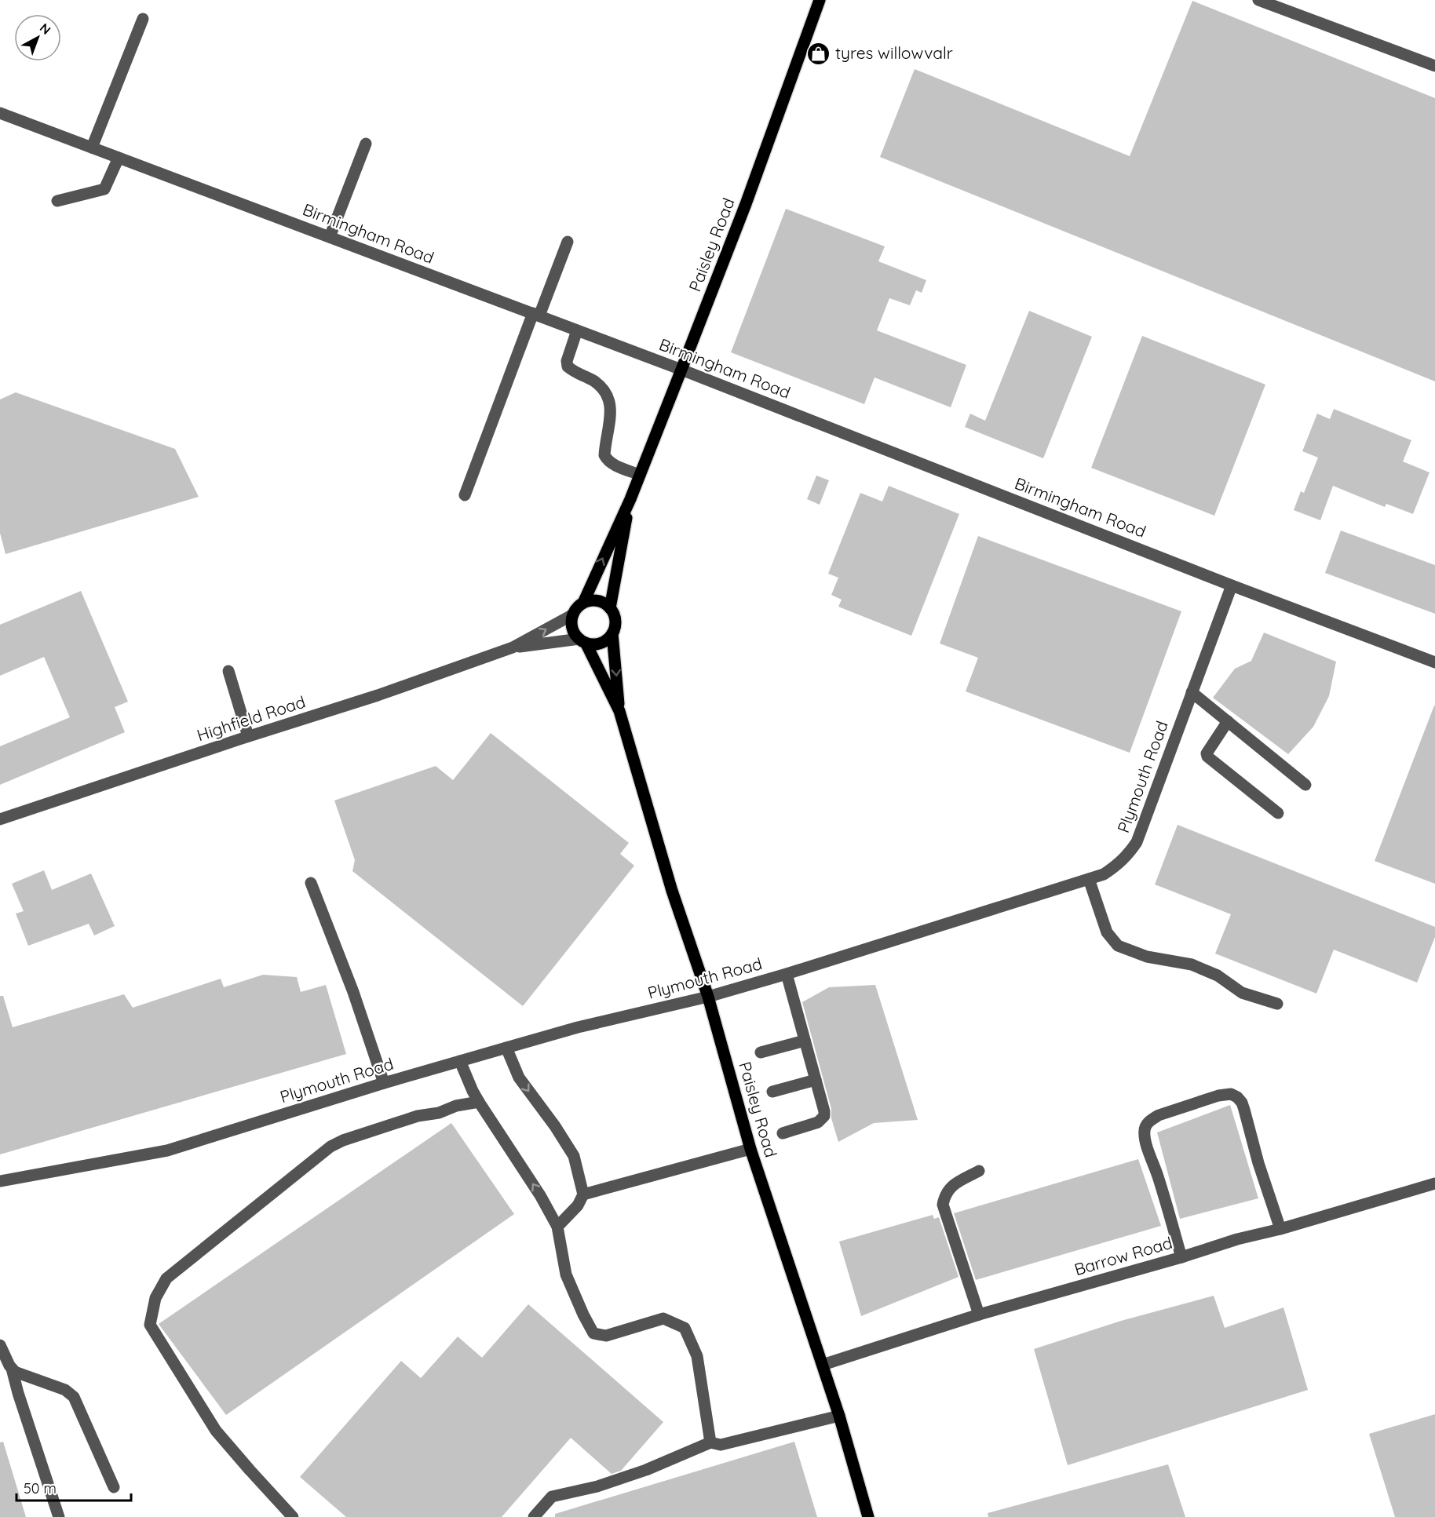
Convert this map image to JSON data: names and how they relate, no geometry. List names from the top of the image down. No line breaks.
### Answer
{"streets":{"main road":["Paisley Road"],"street":["Birmingham Road","Highfield Road","Plymouth Road","Barrow Road"]},"crossings":[["Birmingham Road","Paisley Road"],["Birmingham Road","Plymouth Road"],["Paisley Road","Highfield Road"],["Paisley Road","Plymouth Road"],["Paisley Road","Barrow Road"]],"places":{"shop":["tyres willowvalr"]},"scale_bar":"50 m","north":"top right"}
